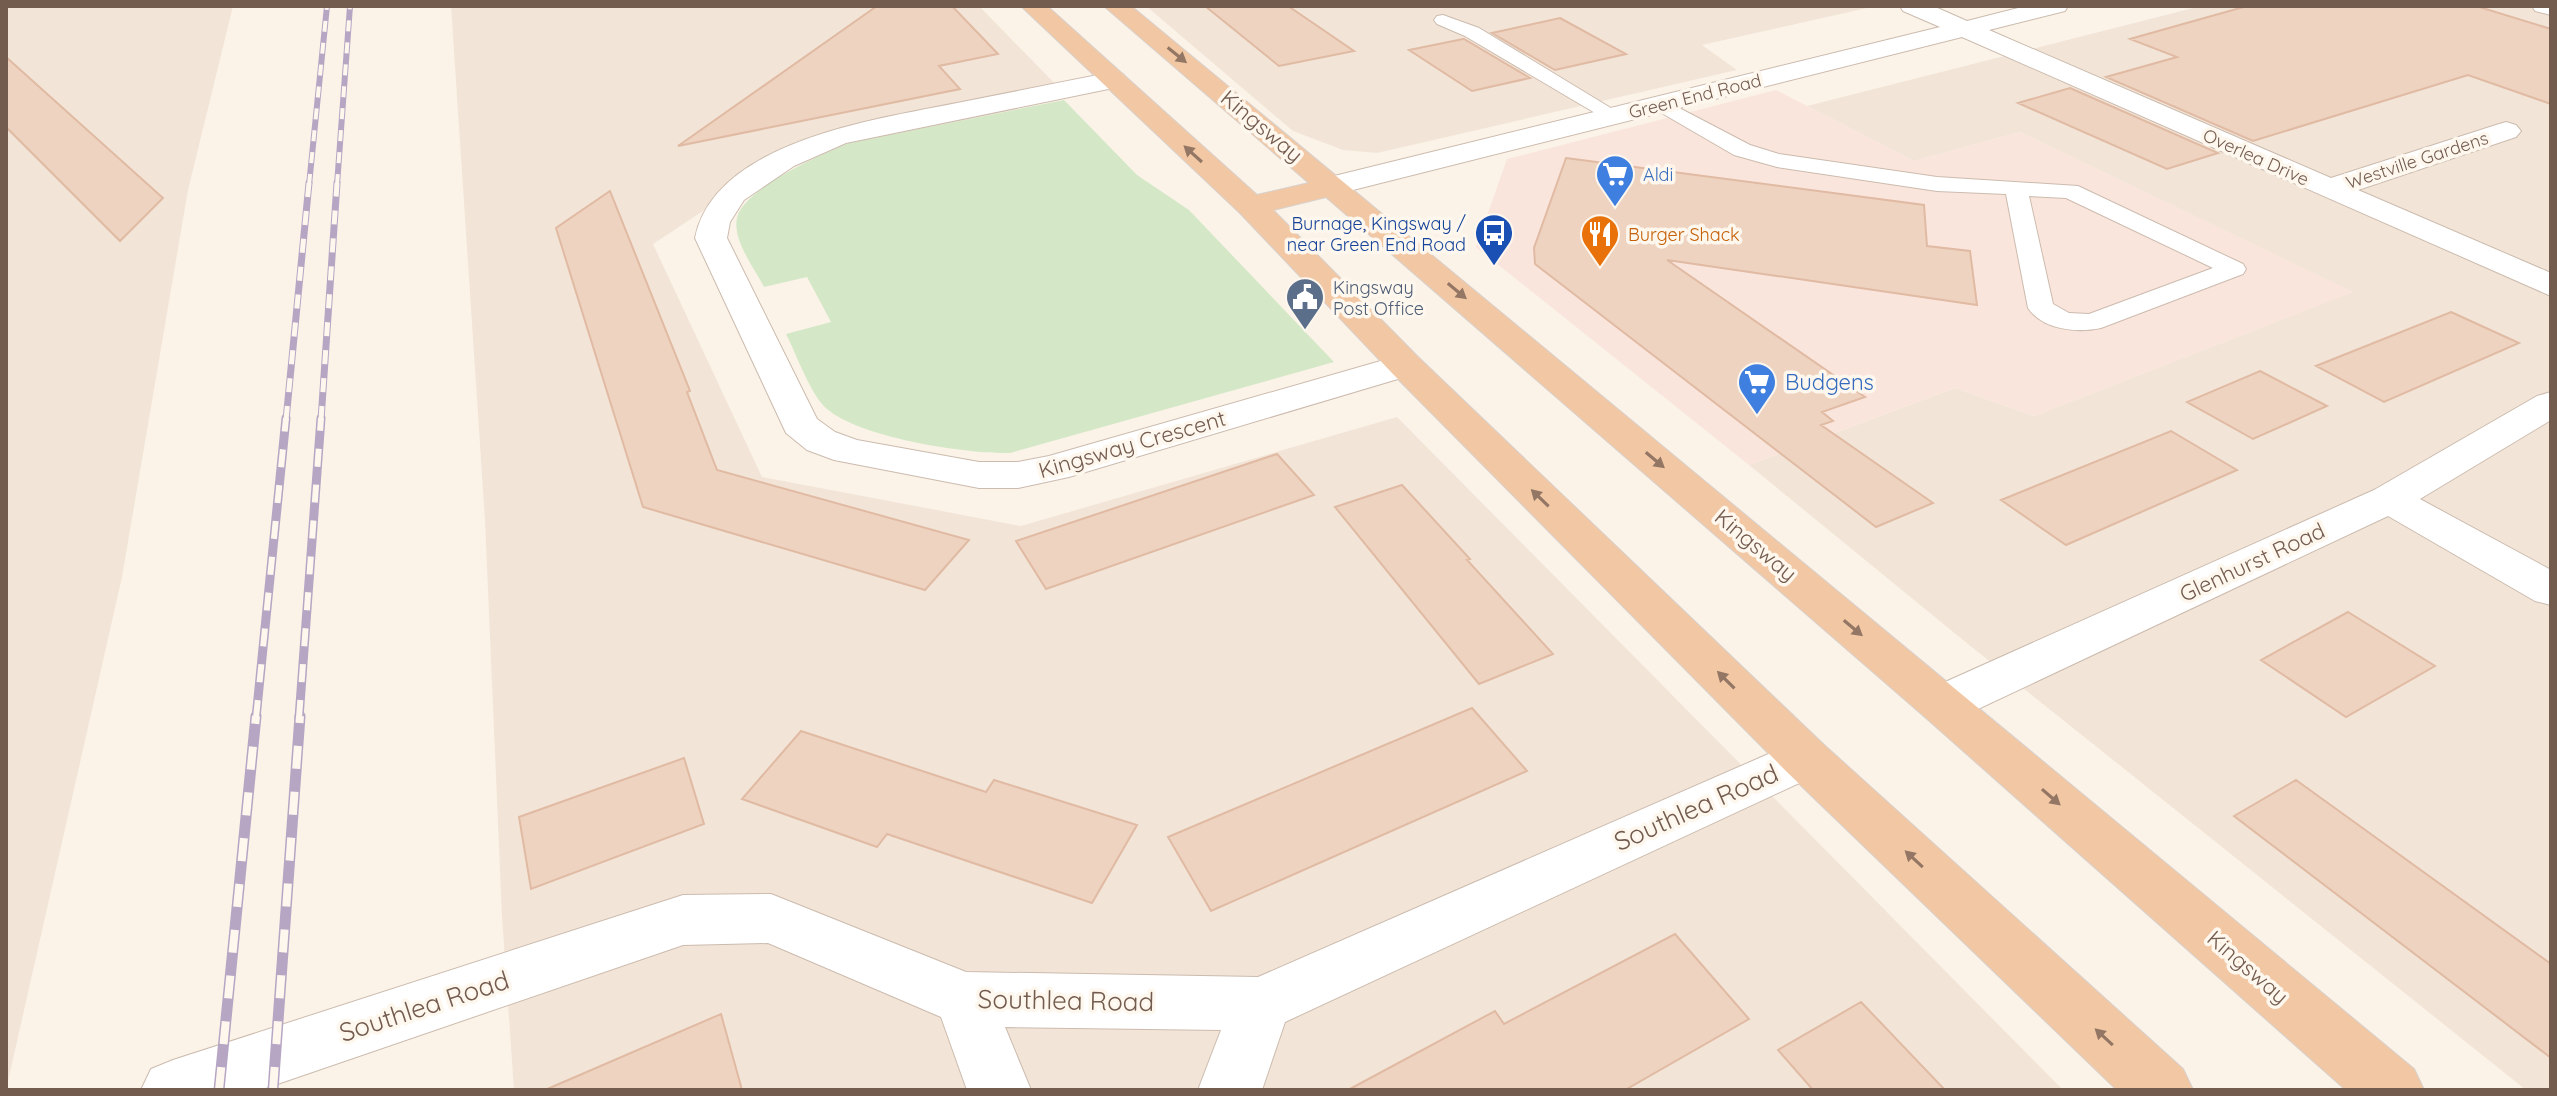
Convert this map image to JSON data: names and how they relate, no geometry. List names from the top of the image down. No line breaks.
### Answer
{"streets":{"highway":["Kingsway"],"street":["Green End Road","Overlea Drive","Westville Gardens","Kingsway Crescent","Glenhurst Road","Southlea Road"]},"crossings":[["Green End Road","Kingsway"],["Green End Road","Overlea Drive"],["Kingsway","Glenhurst Road"],["Overlea Drive","Westville Gardens"]],"places":{"supermarket":["Aldi","Budgens"],"bus stop":["Burnage, Kingsway / near Green End Road"],"restaurant":["Burger Shack"],"public building":["Kingsway Post Office"]}}
